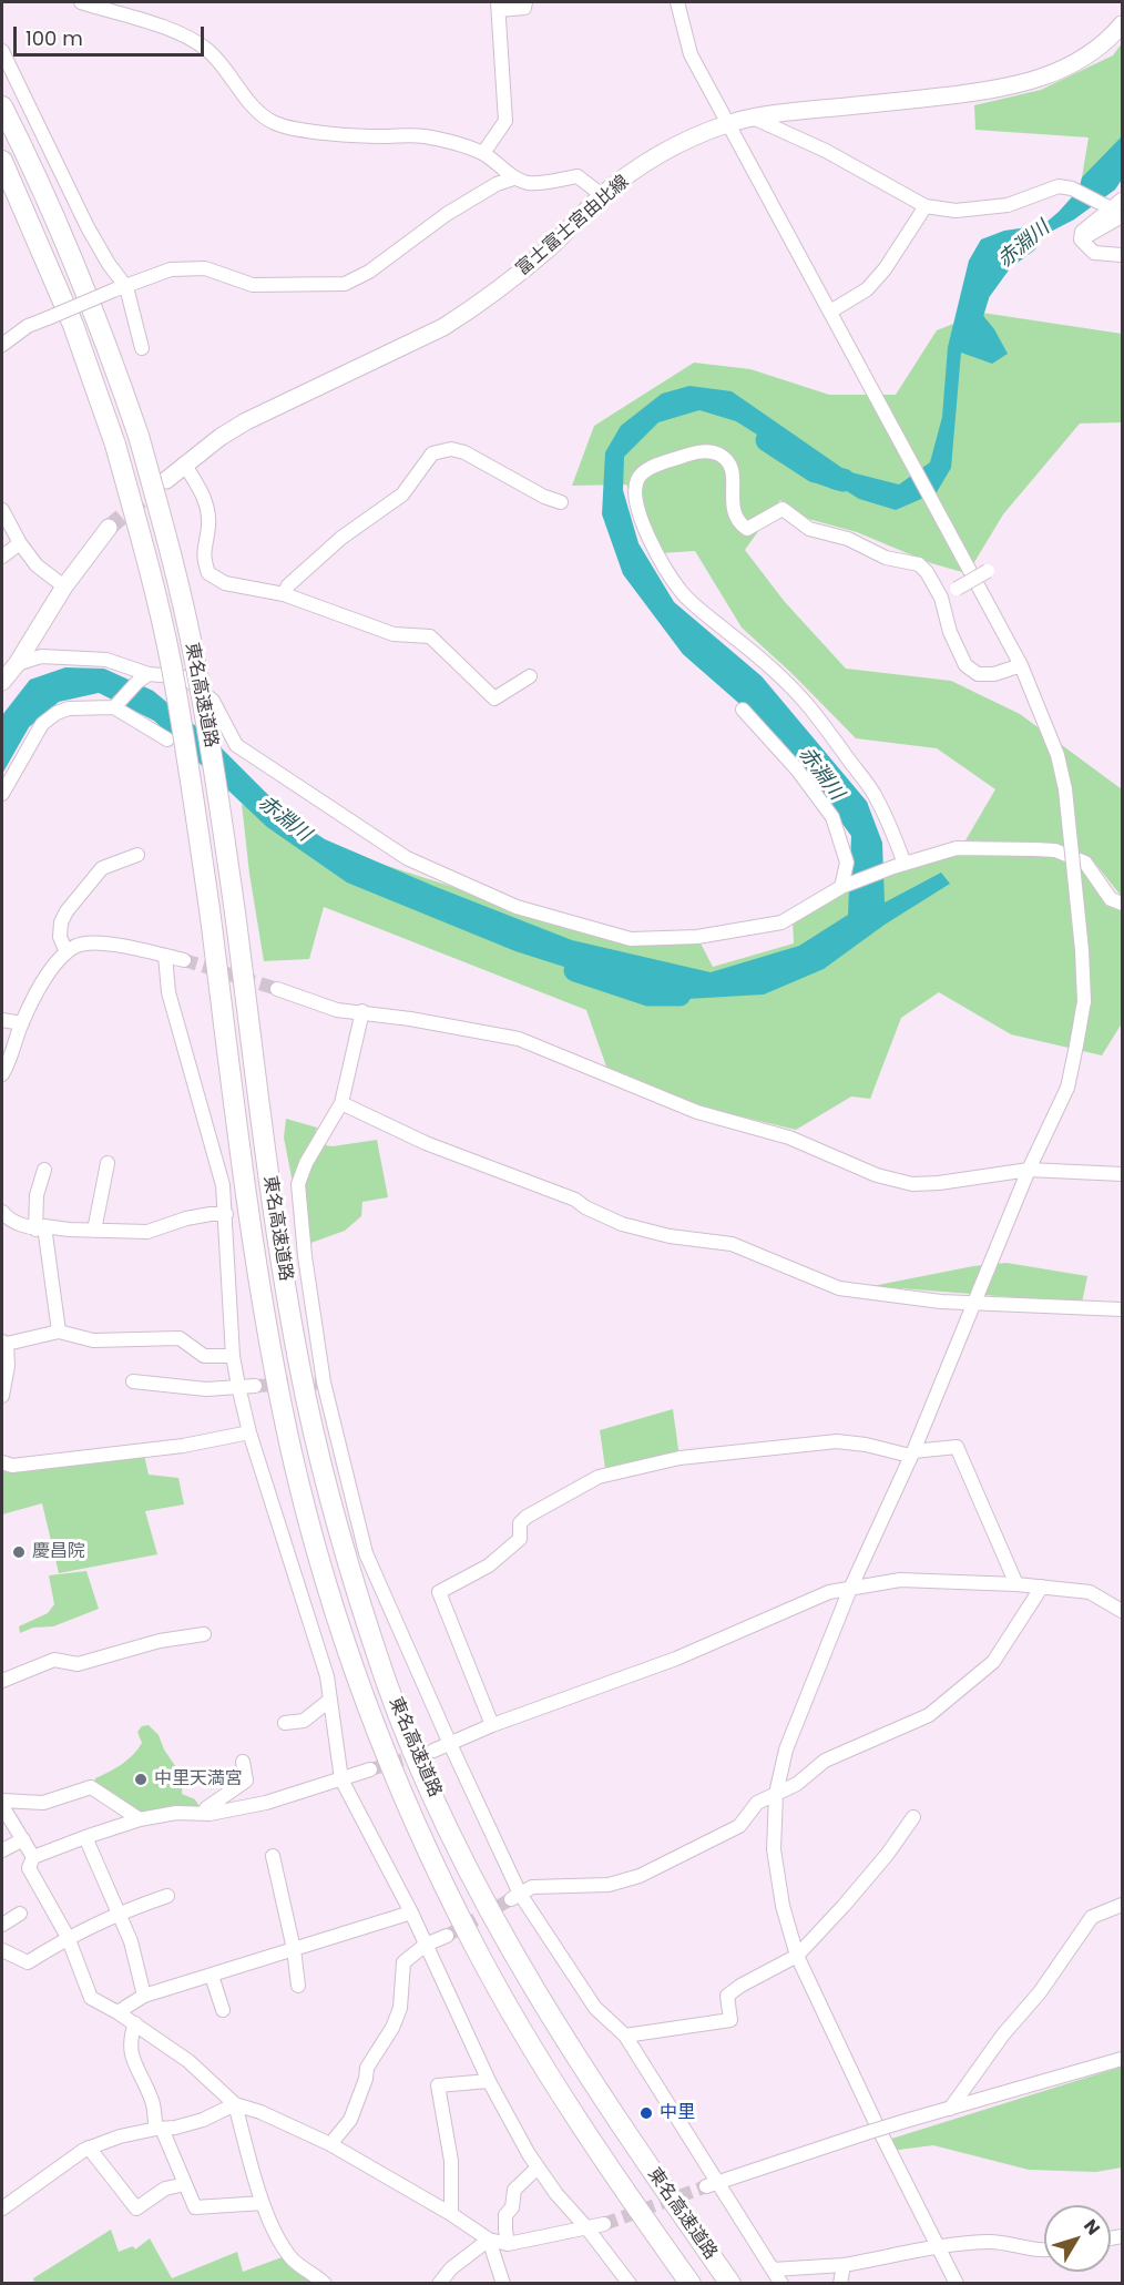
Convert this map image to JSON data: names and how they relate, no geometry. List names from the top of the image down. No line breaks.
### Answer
{"streets":{"highway":["東名高速道路"],"main road":["富士富士宮由比線"]},"water":["赤淵川"],"places":["慶昌院","中里天満宮","中里"],"scale_bar":"100 m","north":"top right"}
